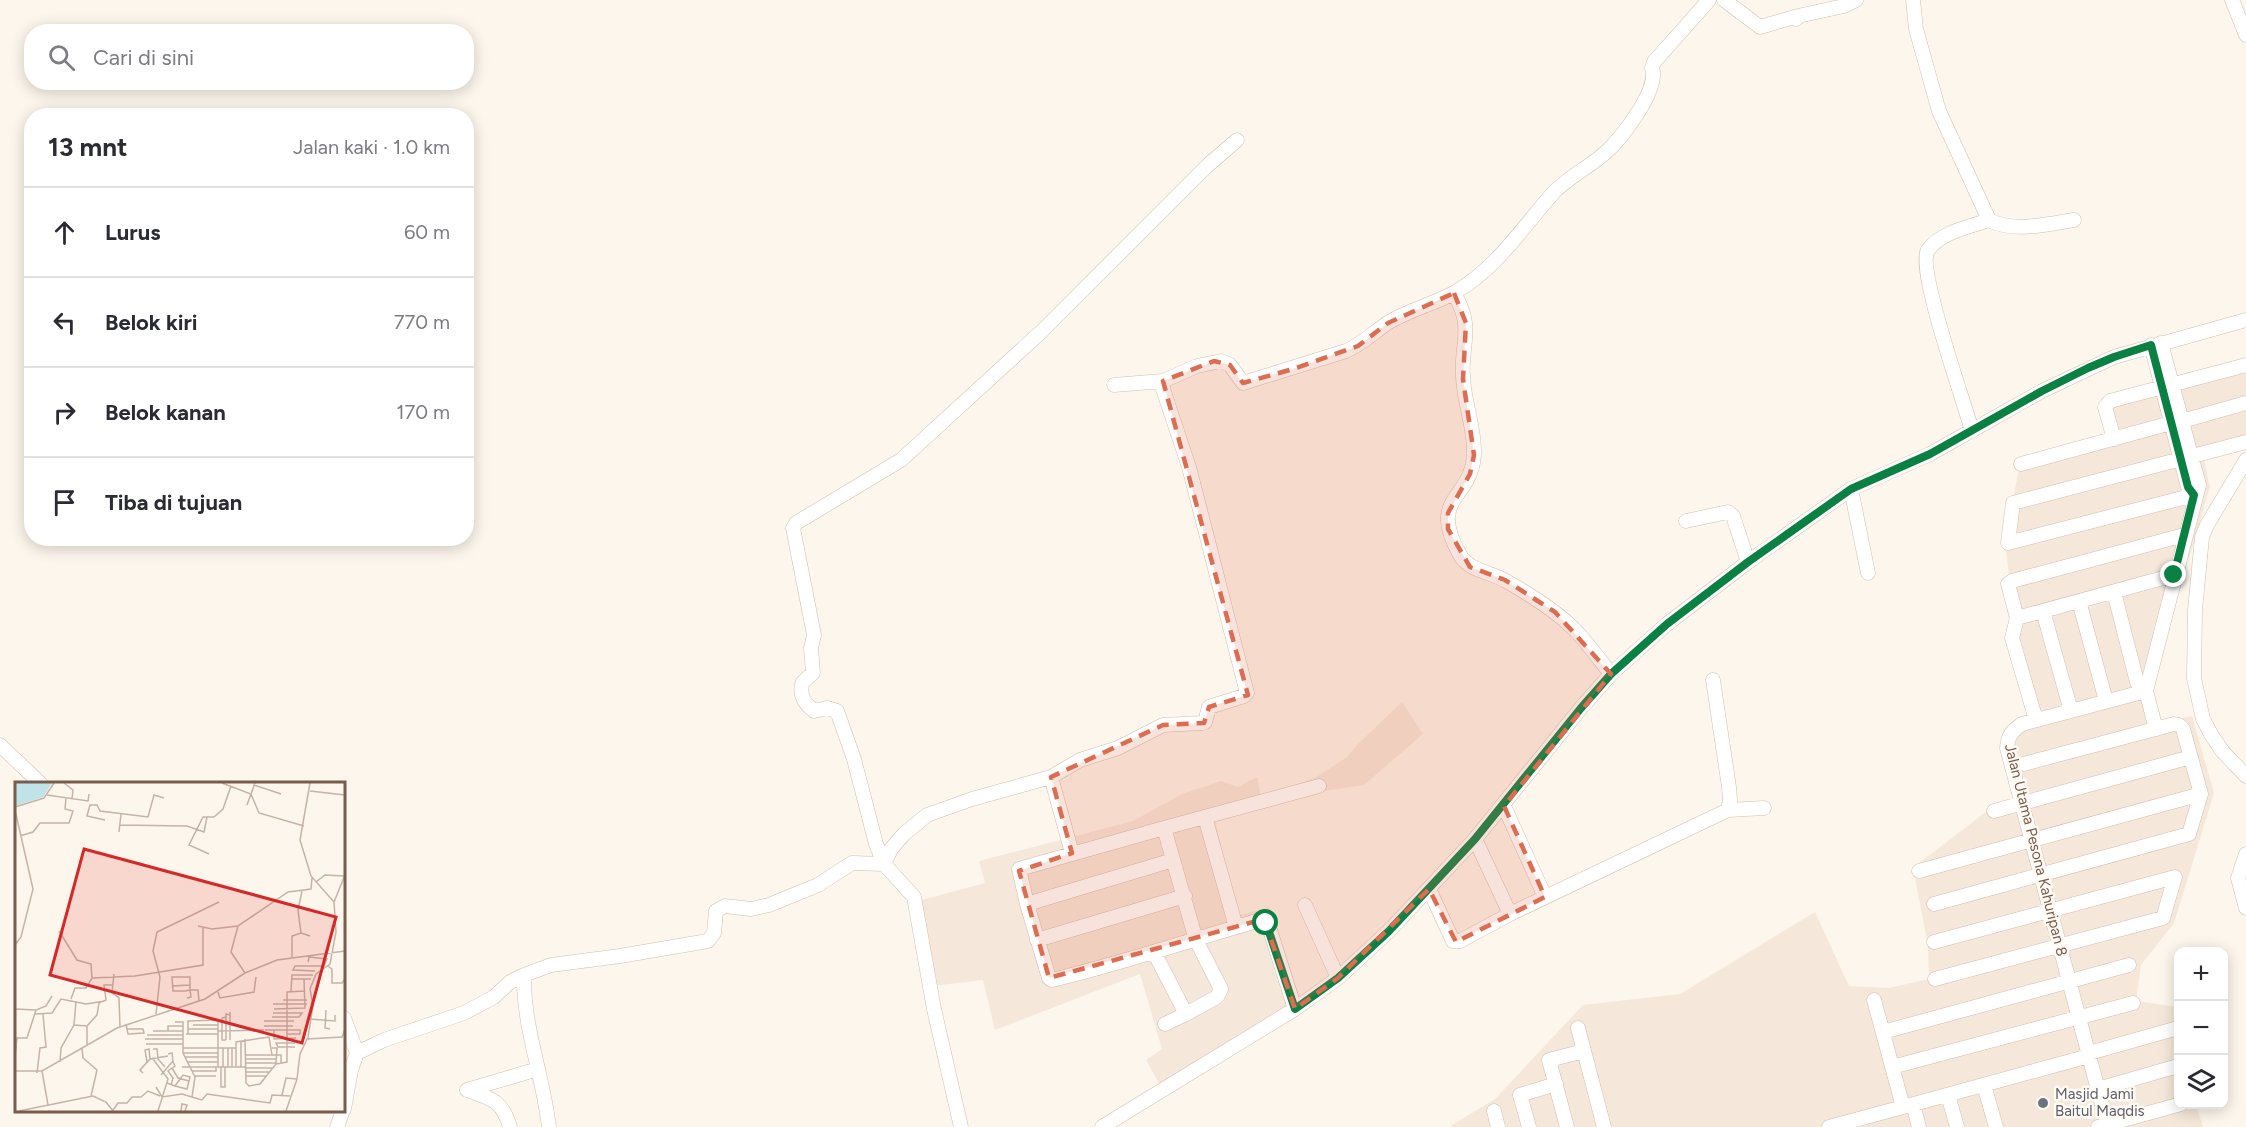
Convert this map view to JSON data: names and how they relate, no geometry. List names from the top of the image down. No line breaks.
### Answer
{"streets":{"street":["Jalan Utama Pesona Kahuripan 8"]},"places":["Masjid Jami Baitul Maqdis"],"page":{"search":"Cari di sini","heading":["13 mnt","Jalan kaki · 1.0 km"],"list":[["Lurus","60 m"],["Belok kiri","770 m"],["Belok kanan","170 m"],"Tiba di tujuan"],"map_buttons":["+","−"]}}
